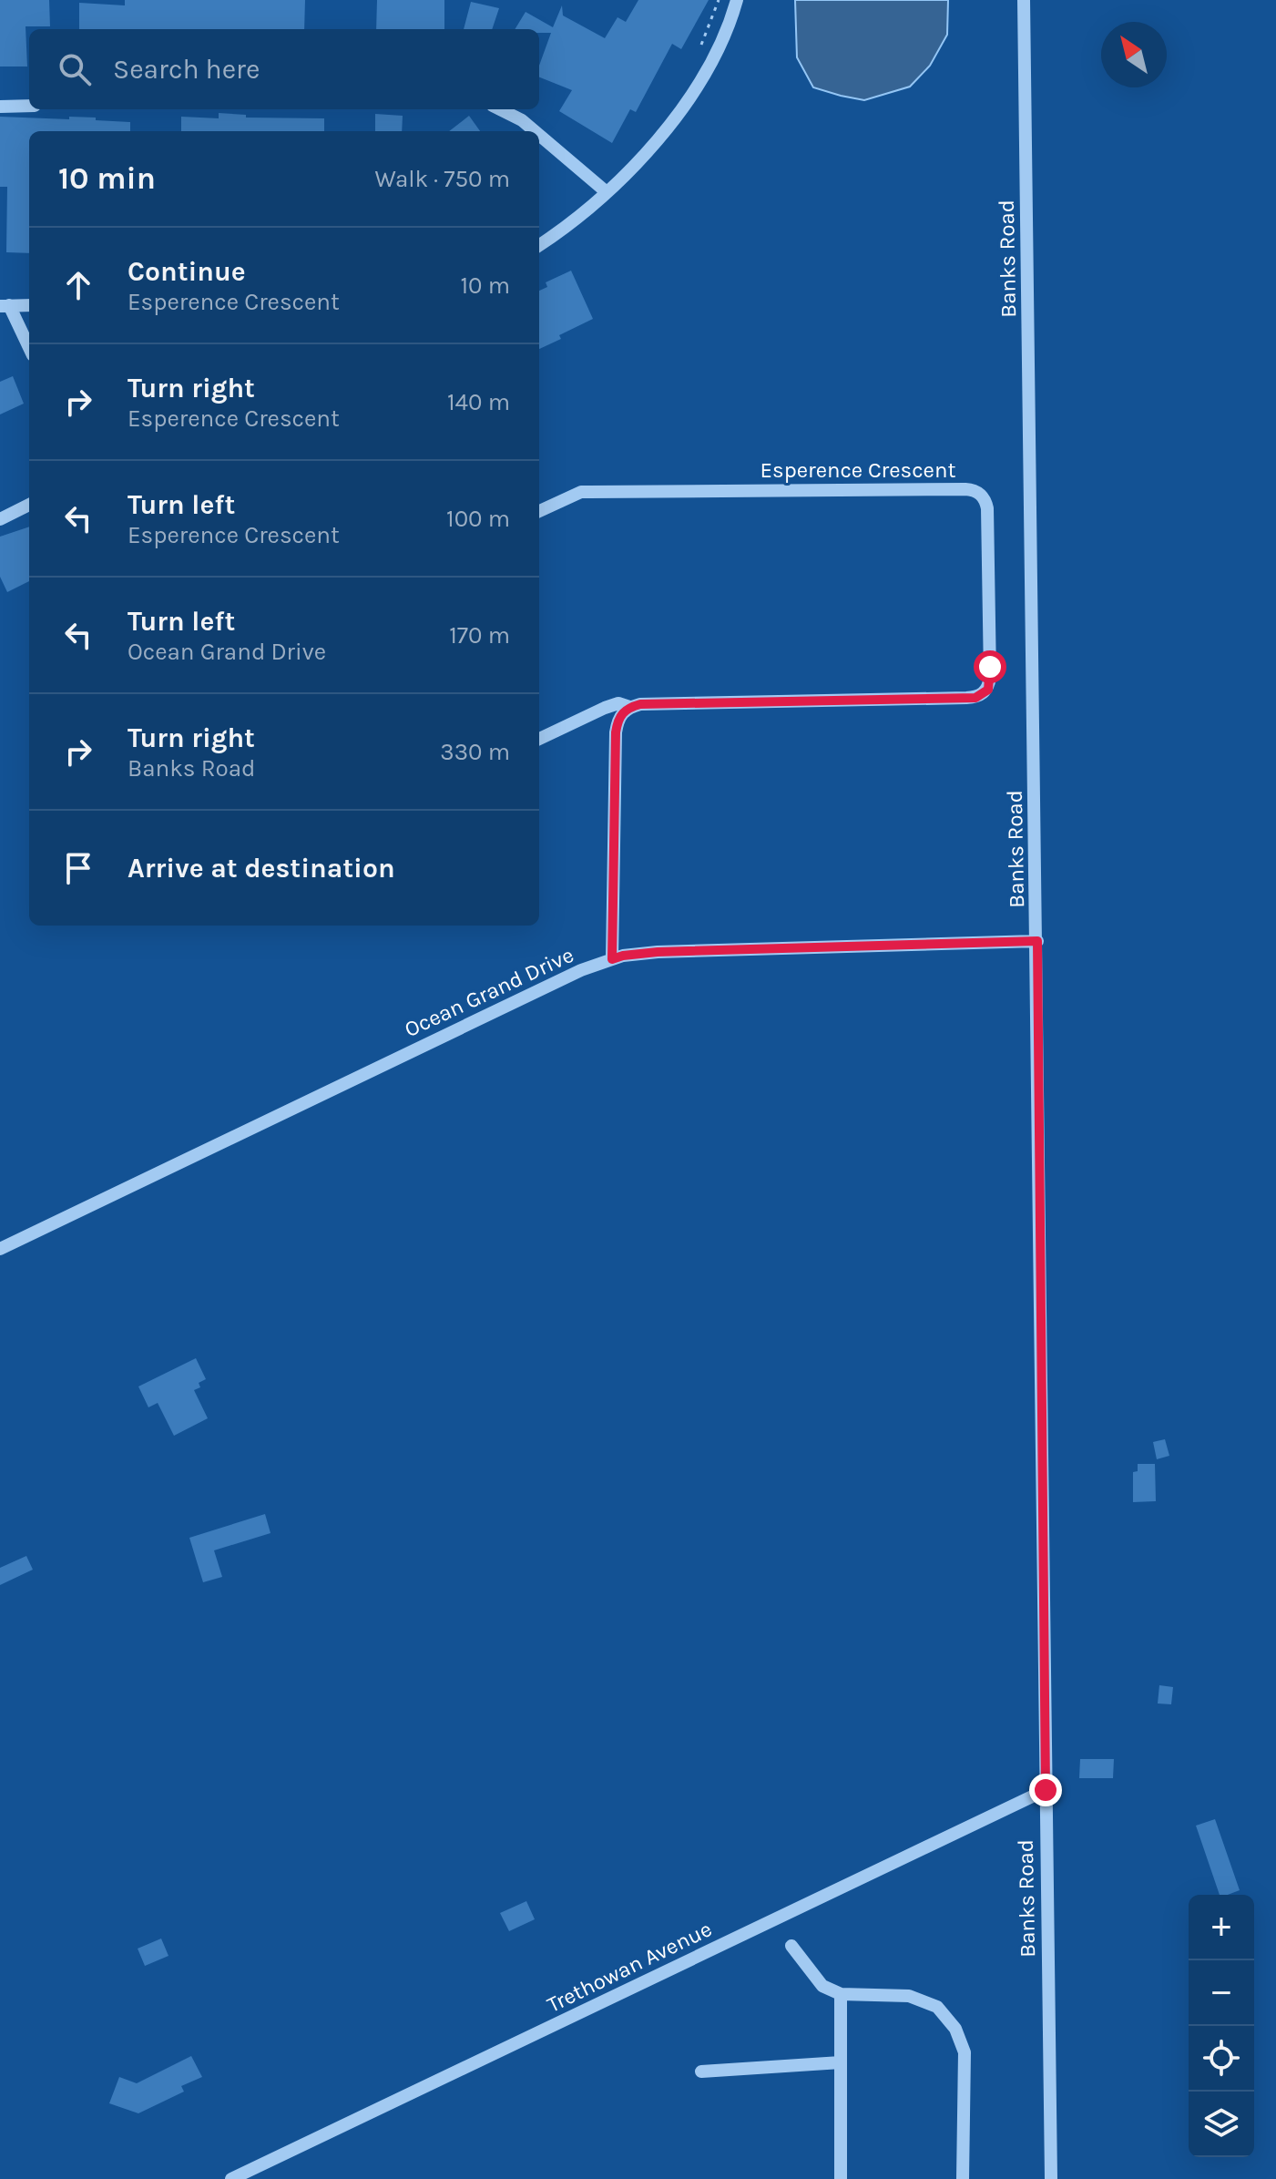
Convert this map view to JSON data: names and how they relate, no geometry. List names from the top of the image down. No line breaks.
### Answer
{"streets":{"street":["Banks Road","Esperence Crescent","Ocean Grand Drive","Trethowan Avenue"]},"crossings":[["Banks Road","Ocean Grand Drive"],["Banks Road","Trethowan Avenue"]],"north":"top left","page":{"search":"Search here","heading":["10 min","Walk · 750 m"],"list":[["Continue","Esperence Crescent","10 m"],["Turn right","Esperence Crescent","140 m"],["Turn left","Esperence Crescent","100 m"],["Turn left","Ocean Grand Drive","170 m"],["Turn right","Banks Road","330 m"],"Arrive at destination"],"map_buttons":["+","−"]}}
